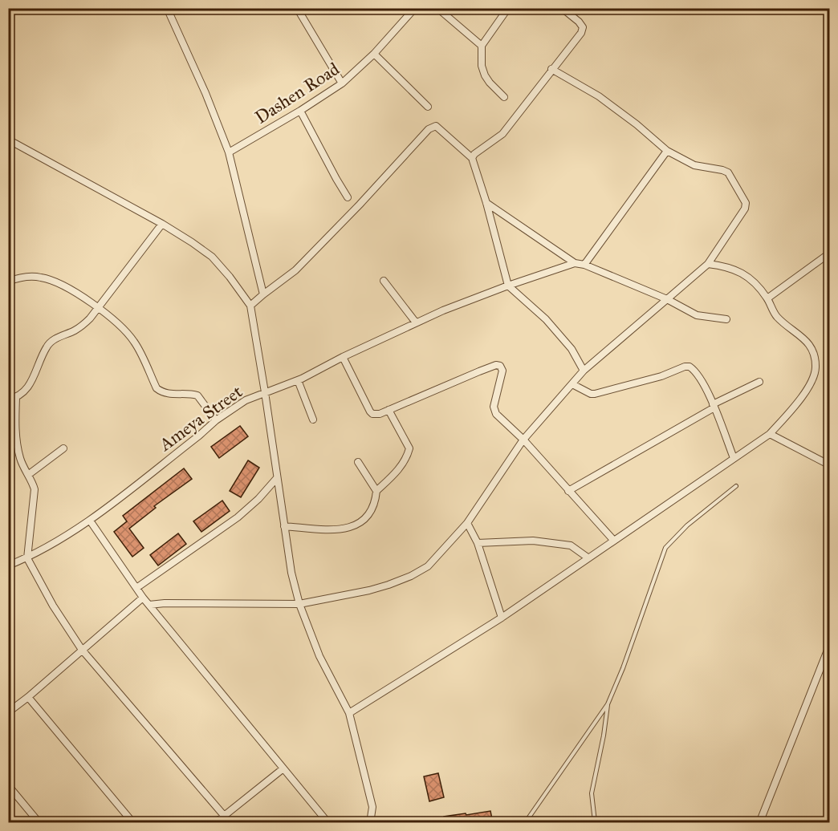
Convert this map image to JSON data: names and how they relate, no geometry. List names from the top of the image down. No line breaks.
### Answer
{"streets":{"street":["Dashen Road","Ameya Street"]}}
